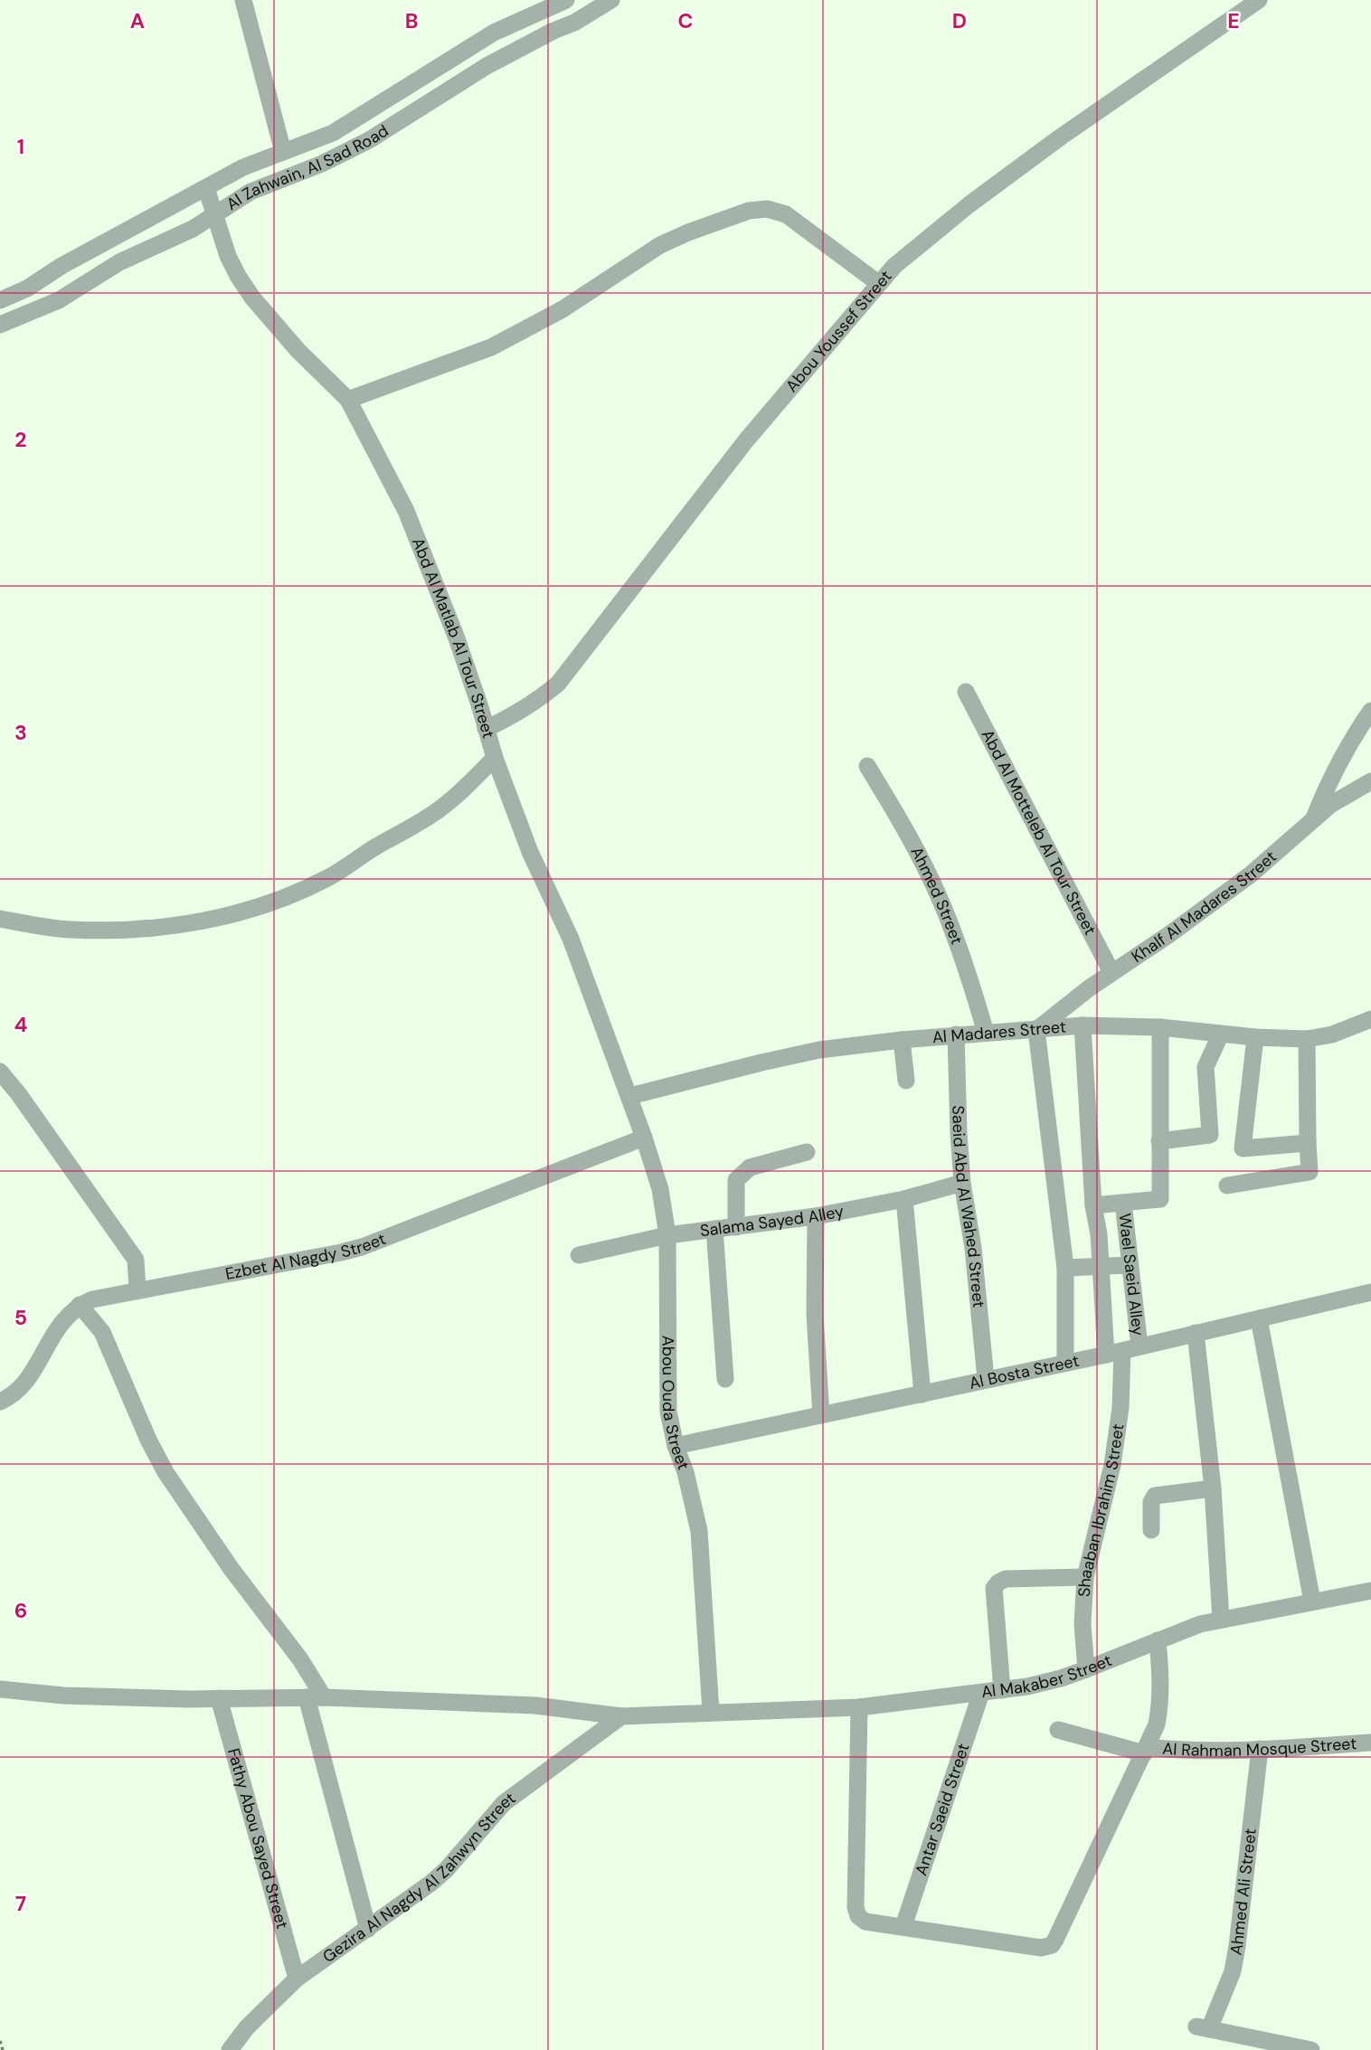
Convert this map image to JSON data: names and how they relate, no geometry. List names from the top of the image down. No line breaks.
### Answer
{"streets":{"street":["Al Zahwain, Al Sad Road","Abou Youssef Street","Abd Al Matlab Al Tour Street","Abd Al Motteleb Al Tour Street","Ahmed Street","Khalf Al Madares Street","Al Madares Street","Saeid Abd Al Wahed Street","Salama Sayed Alley","Ezbet Al Nagdy Street","Wael Saeid Alley","Al Bosta Street","Abou Ouda Street","Shaaban Ibrahim Street","Al Makaber Street","Al Rahman Mosque Street","Antar Saeid Street","Fathy Abou Sayed Street","Gezira Al Nagdy Al Zahwyn Street","Ahmed Ali Street"]},"crossings":[["Al Zahwain, Al Sad Road","Abd Al Matlab Al Tour Street"],["Abou Youssef Street","Abd Al Matlab Al Tour Street"],["Abd Al Matlab Al Tour Street","Al Madares Street"],["Abd Al Matlab Al Tour Street","Abou Ouda Street"],["Abd Al Motteleb Al Tour Street","Khalf Al Madares Street"],["Ahmed Street","Al Madares Street"],["Khalf Al Madares Street","Al Madares Street"],["Al Madares Street","Saeid Abd Al Wahed Street"],["Al Madares Street","Abou Ouda Street"],["Saeid Abd Al Wahed Street","Salama Sayed Alley"],["Saeid Abd Al Wahed Street","Al Bosta Street"],["Salama Sayed Alley","Abou Ouda Street"],["Ezbet Al Nagdy Street","Abou Ouda Street"],["Wael Saeid Alley","Al Bosta Street"],["Wael Saeid Alley","Shaaban Ibrahim Street"],["Al Bosta Street","Abou Ouda Street"],["Al Bosta Street","Shaaban Ibrahim Street"],["Abou Ouda Street","Al Makaber Street"],["Shaaban Ibrahim Street","Al Makaber Street"],["Al Makaber Street","Antar Saeid Street"],["Al Makaber Street","Fathy Abou Sayed Street"],["Al Makaber Street","Gezira Al Nagdy Al Zahwyn Street"],["Al Rahman Mosque Street","Ahmed Ali Street"],["Fathy Abou Sayed Street","Gezira Al Nagdy Al Zahwyn Street"]],"grid":{"columns":["A","B","C","D","E"],"rows":["1","2","3","4","5","6","7"]}}
